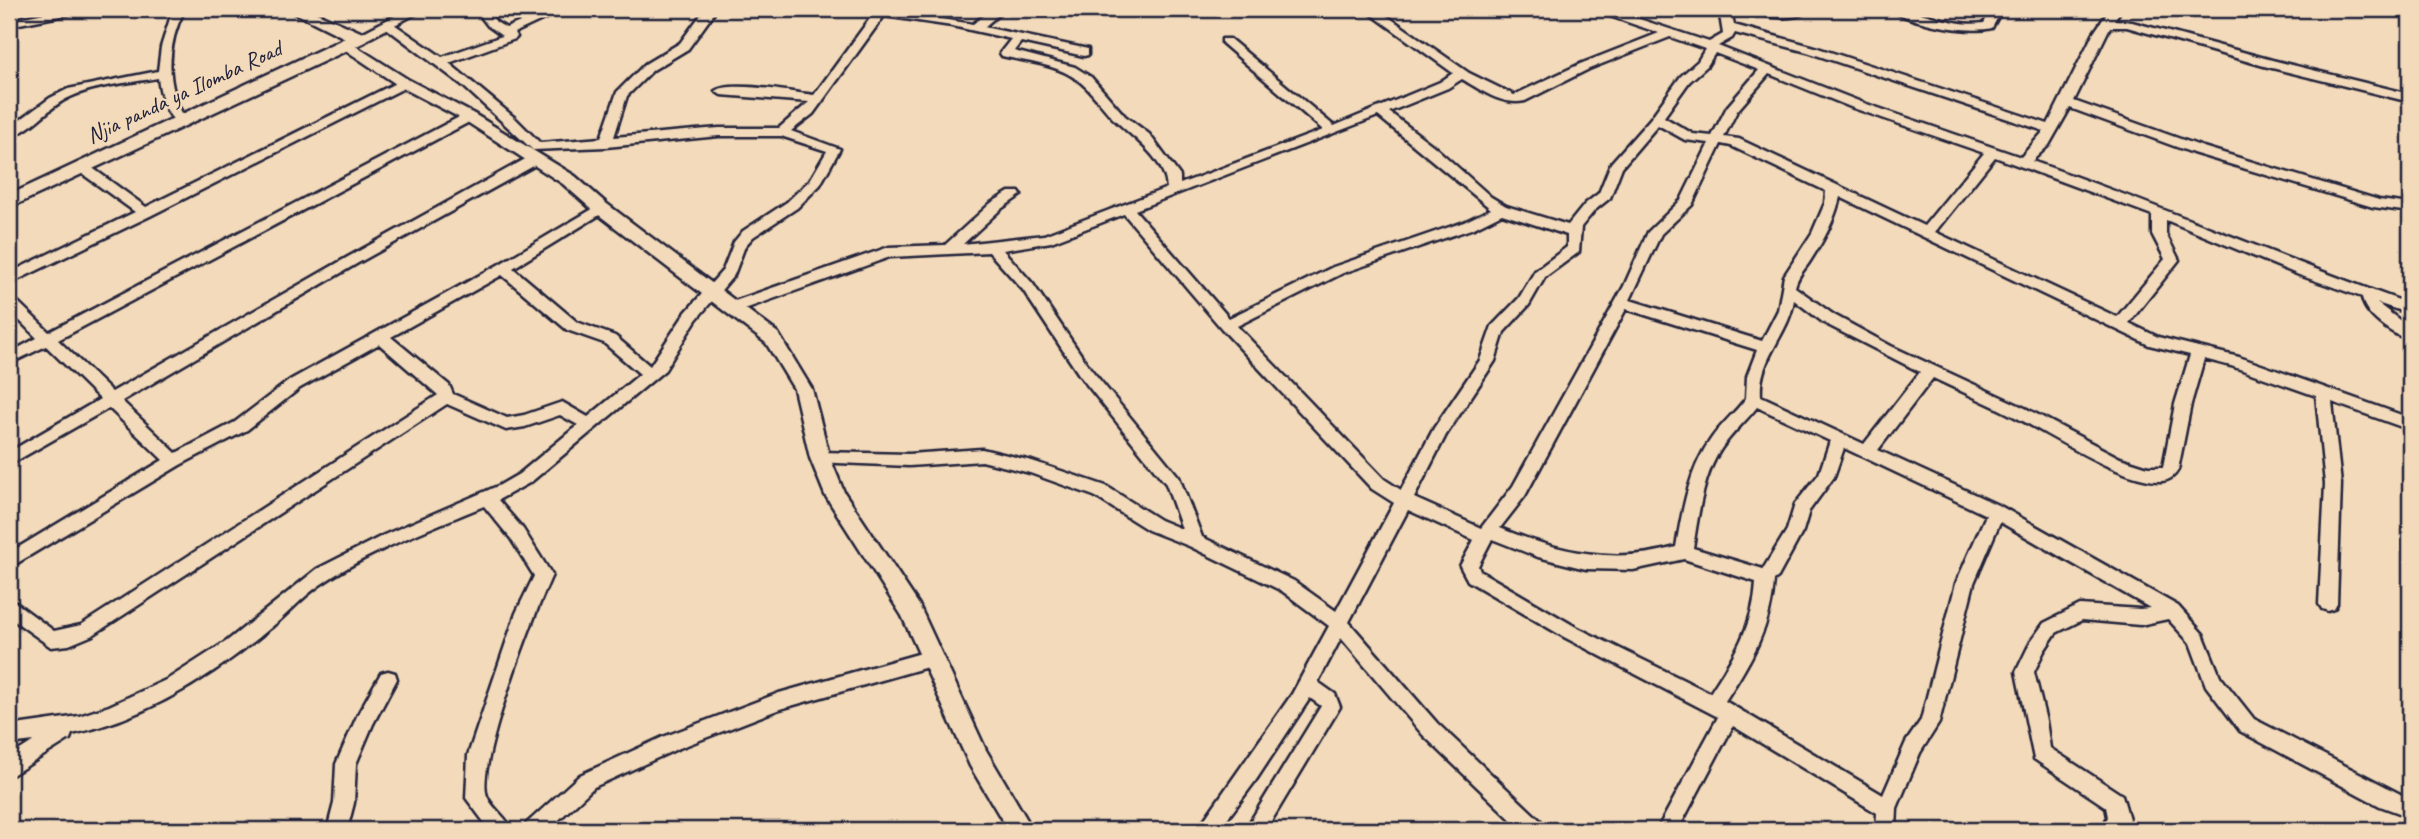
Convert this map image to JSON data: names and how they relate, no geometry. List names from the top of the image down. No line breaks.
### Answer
{"streets":{"main road":["Njia panda ya Ilomba Road"]}}
